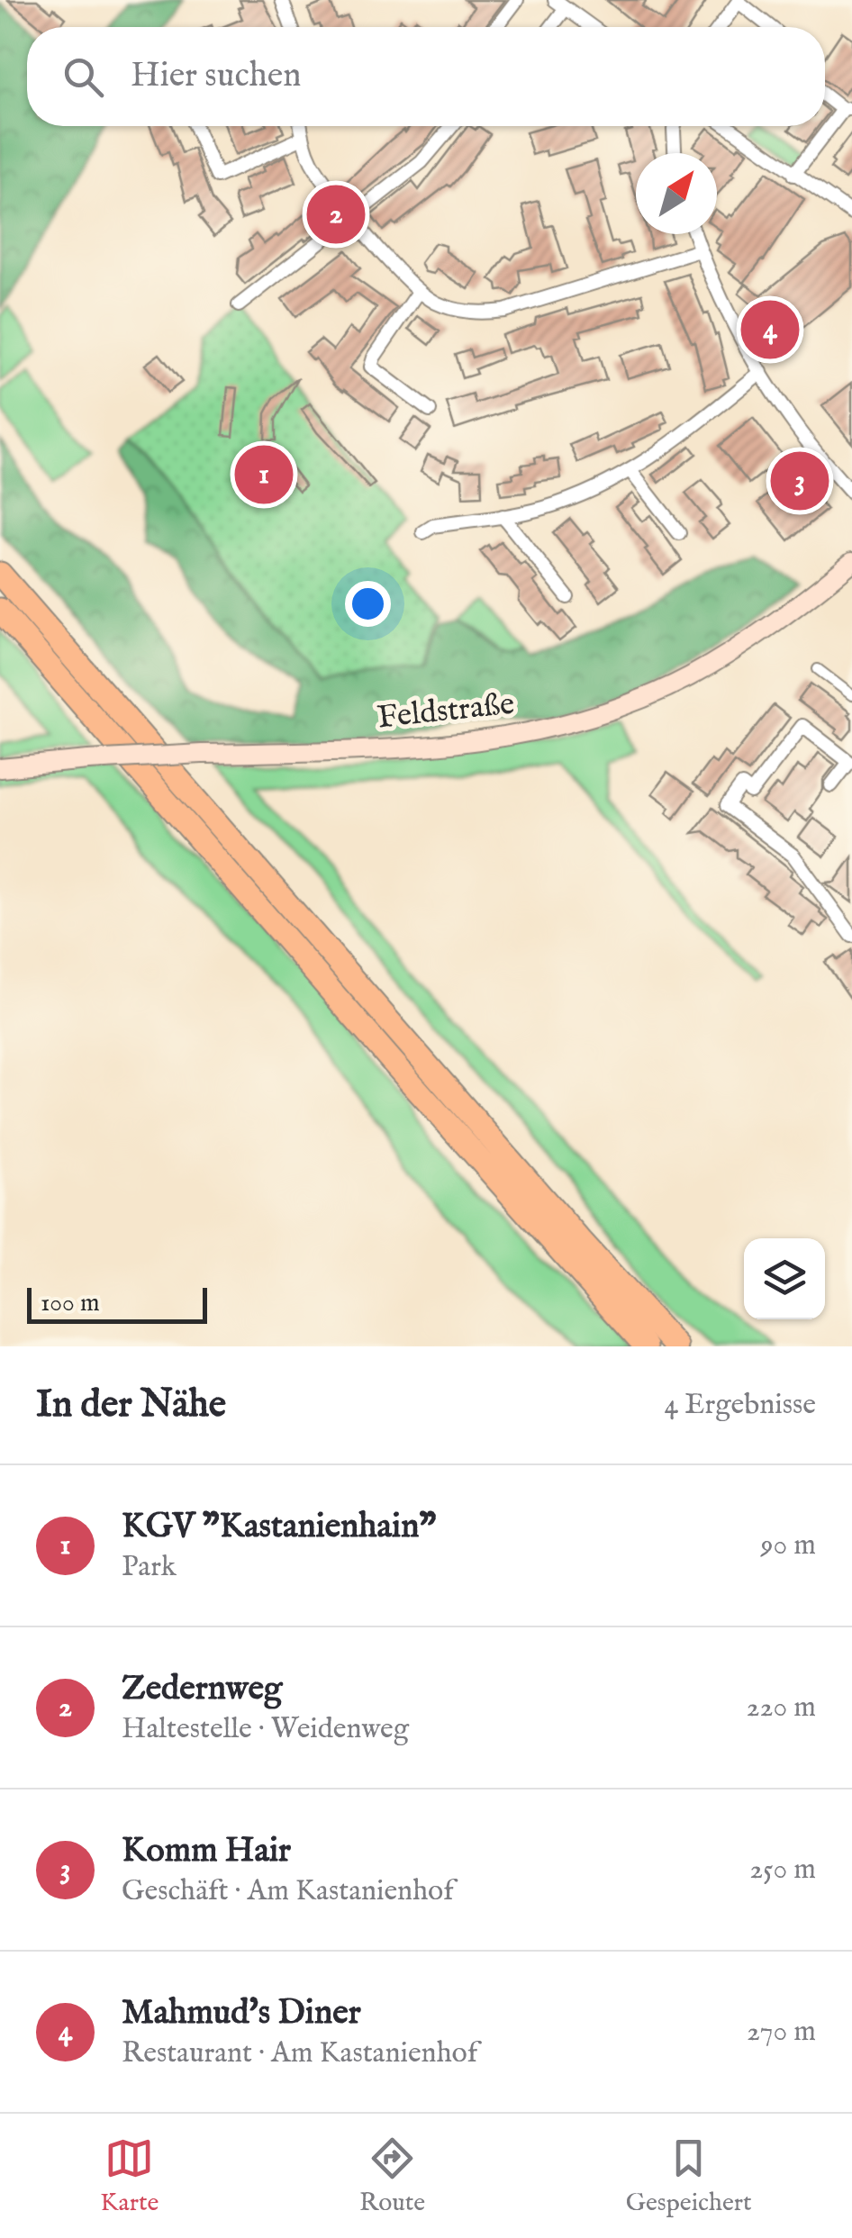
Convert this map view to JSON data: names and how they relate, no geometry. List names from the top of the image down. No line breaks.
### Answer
{"streets":{"main road":["Feldstraße"]},"scale_bar":"100 m","north":"top right","page":{"search":"Hier suchen","pins":["2","4","1","3"],"scale":"100 m","heading":["In der Nähe","4 Ergebnisse"],"list":[{"mark":"1","name":"KGV \"Kastanienhain\"","note":"Park","value":"90 m"},{"mark":"2","name":"Zedernweg","note":"Haltestelle · Weidenweg","value":"220 m"},{"mark":"3","name":"Komm Hair","note":"Geschäft · Am Kastanienhof","value":"250 m"},{"mark":"4","name":"Mahmud's Diner","note":"Restaurant · Am Kastanienhof","value":"270 m"}],"nav":["Karte","Route","Gespeichert"]}}
